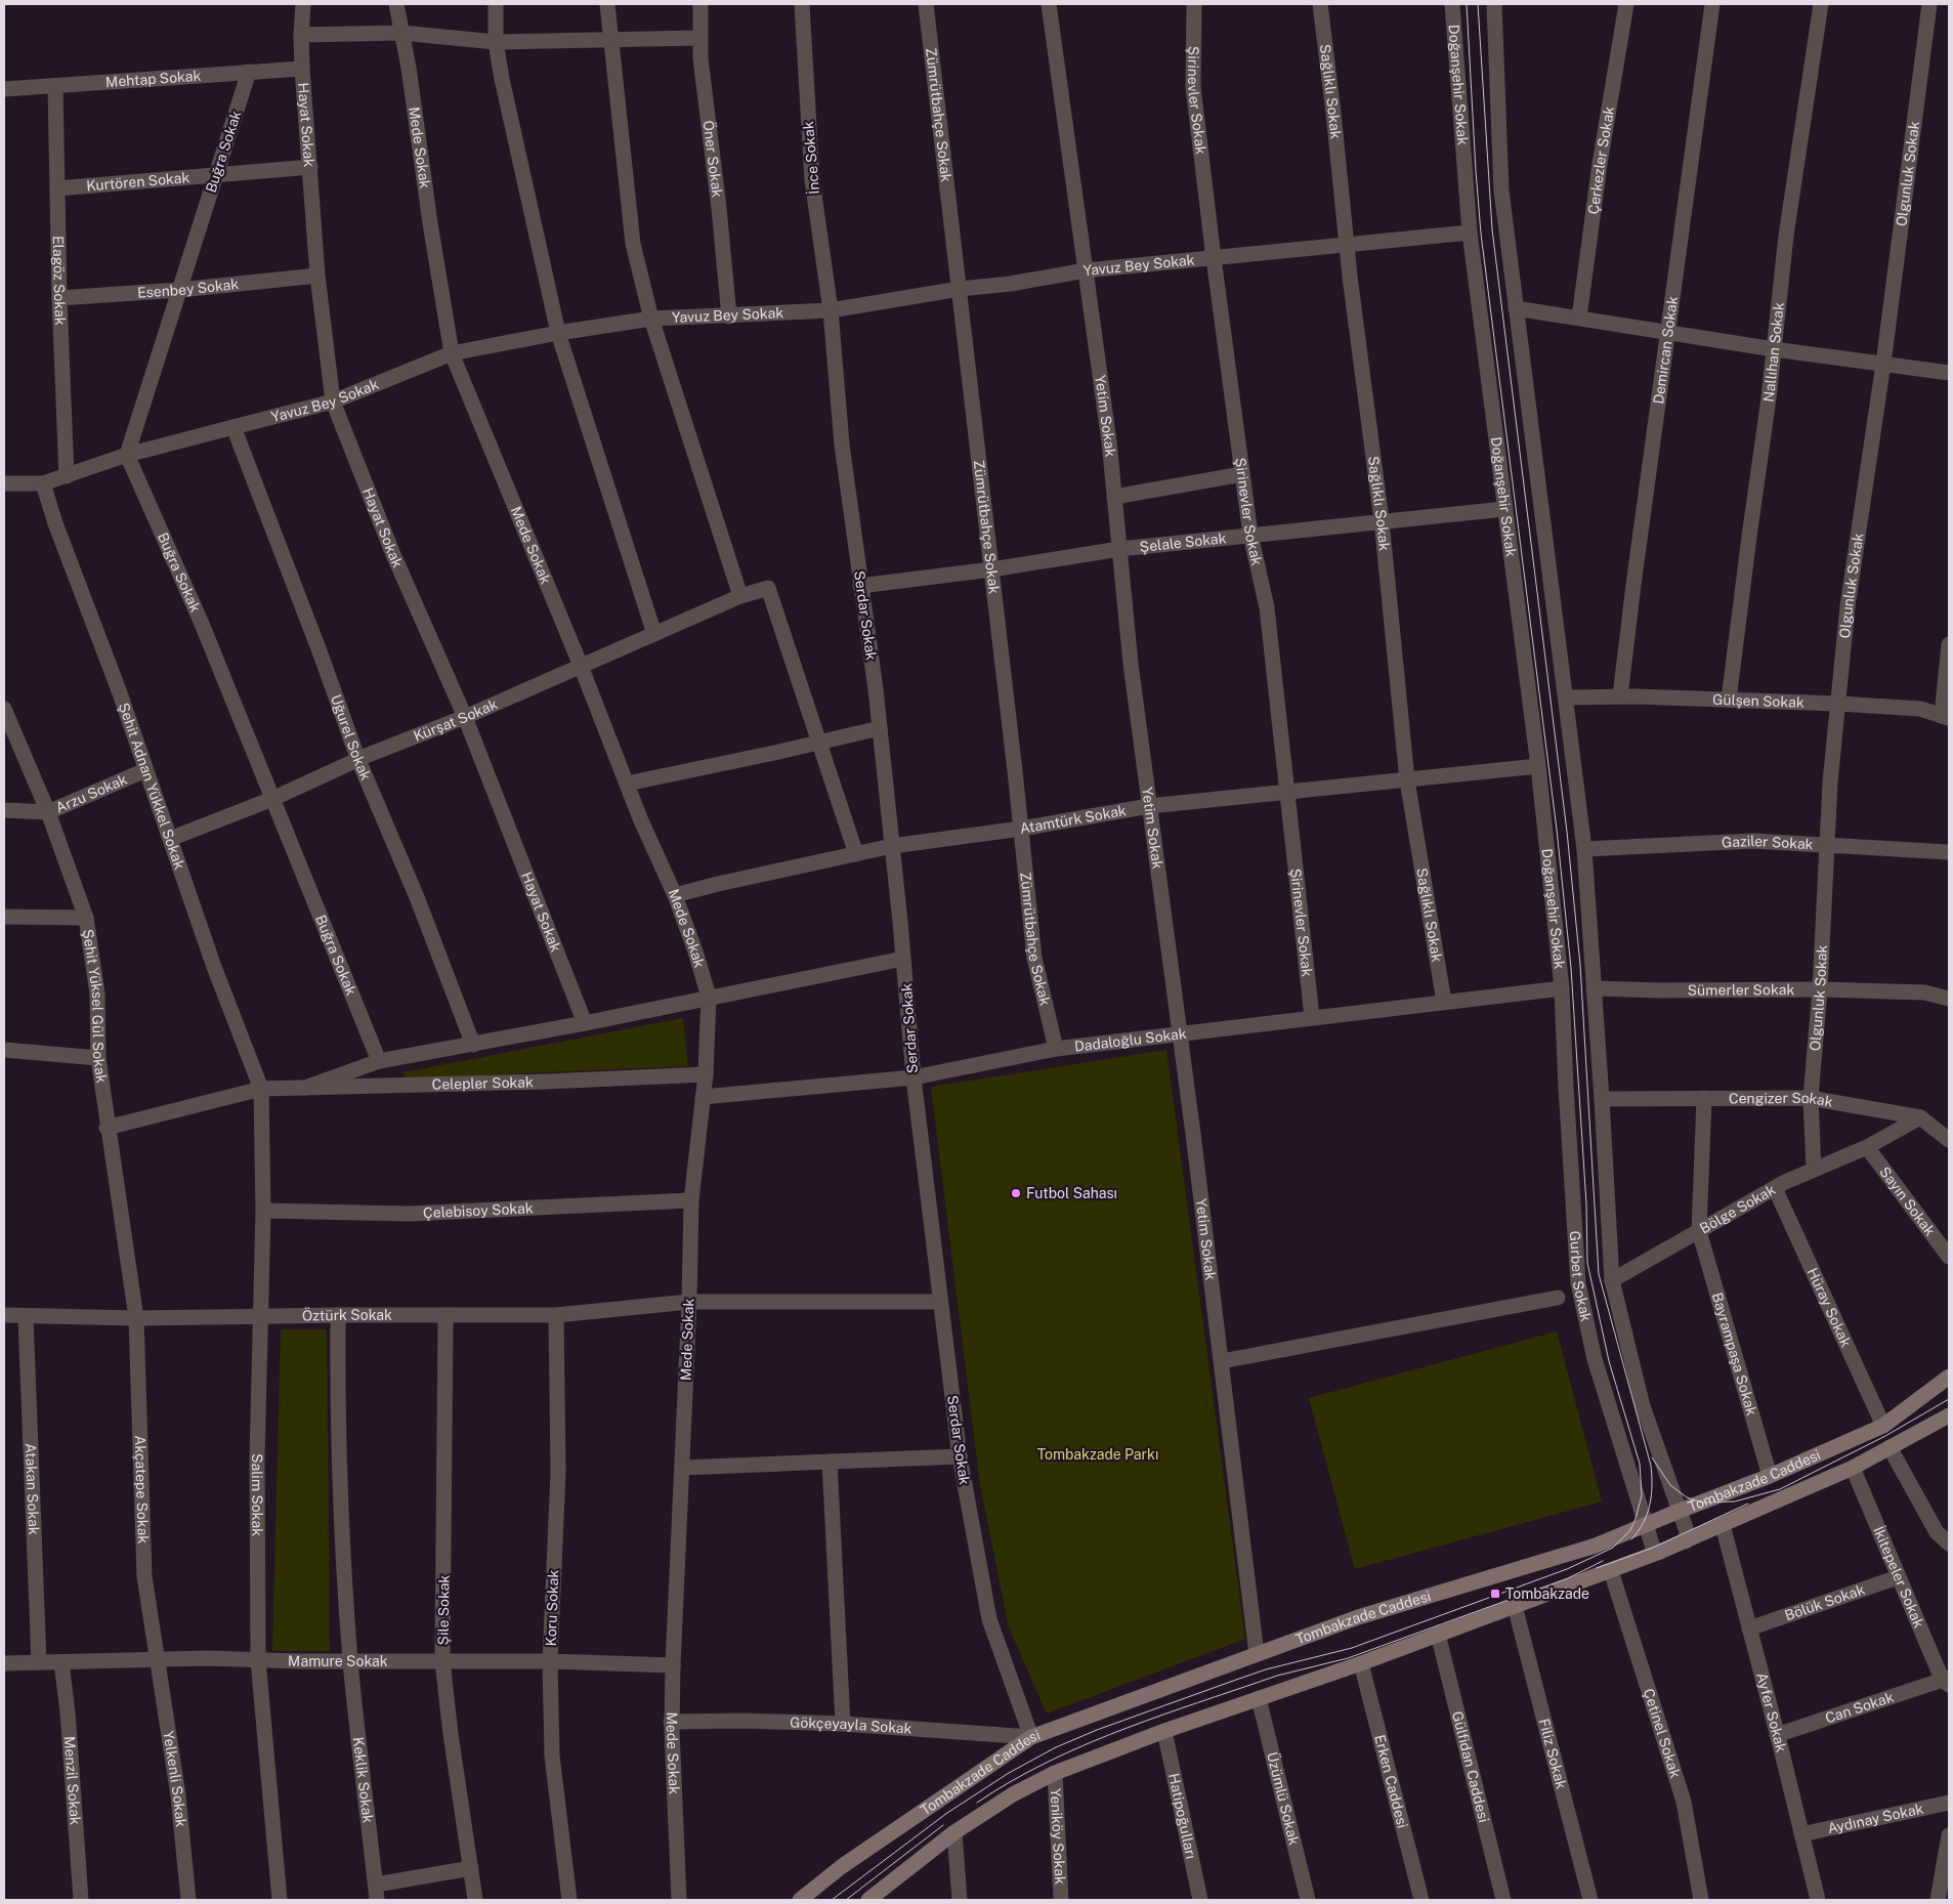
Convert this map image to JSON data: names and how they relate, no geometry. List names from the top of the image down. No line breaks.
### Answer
{"streets":{"main road":["Tombakzade Caddesi"],"street":["Mehtap Sokak","Doğanşehir Sokak","Sağlıklı Sokak","Şirinevler Sokak","Zümrütbahçe Sokak","Hayat Sokak","Mede Sokak","Buğra Sokak","İnce Sokak","Öner Sokak","Çerkezler Sokak","Olgunluk Sokak","Kurtören Sokak","Yavuz Bey Sokak","Elagöz Sokak","Esenbey Sokak","Demircan Sokak","Nallıhan Sokak","Yetim Sokak","Şelale Sokak","Serdar Sokak","Gülşen Sokak","Kürşat Sokak","Uğurel Sokak","Şehit Adnan Yükkel Sokak","Arzu Sokak","Atamtürk Sokak","Gaziler Sokak","Sümerler Sokak","Şehit Yüksel Gül Sokak","Dadaloğlu Sokak","Celepler Sokak","Cengizer Sokak","Sayın Sokak","Bölge Sokak","Çelebisoy Sokak","Gurbet Sokak","Hüray Sokak","Öztürk Sokak","Bayrampaşa Sokak","Atakan Sokak","Akçatepe Sokak","Salim Sokak","İkitepeler Sokak","Bölük Sokak","Koru Sokak","Şile Sokak","Mamure Sokak","Can Sokak","Ayfer Sokak","Gökçeyayla Sokak","Çetinel Sokak","Filiz Sokak","Gülfidan Caddesi","Yelkenli Sokak","Menzil Sokak","Keklik Sokak","Erken Caddesi","Üzümlü Sokak","Hatipoğulları","Aydınay Sokak","Yeniköy Sokak"]},"crossings":[["Mehtap Sokak","Hayat Sokak"],["Mehtap Sokak","Buğra Sokak"],["Mehtap Sokak","Elagöz Sokak"],["Doğanşehir Sokak","Yavuz Bey Sokak"],["Doğanşehir Sokak","Şelale Sokak"],["Doğanşehir Sokak","Atamtürk Sokak"],["Doğanşehir Sokak","Dadaloğlu Sokak"],["Doğanşehir Sokak","Gurbet Sokak"],["Sağlıklı Sokak","Yavuz Bey Sokak"],["Sağlıklı Sokak","Şelale Sokak"],["Sağlıklı Sokak","Atamtürk Sokak"],["Sağlıklı Sokak","Dadaloğlu Sokak"],["Şirinevler Sokak","Yavuz Bey Sokak"],["Şirinevler Sokak","Şelale Sokak"],["Şirinevler Sokak","Atamtürk Sokak"],["Şirinevler Sokak","Dadaloğlu Sokak"],["Zümrütbahçe Sokak","Yavuz Bey Sokak"],["Zümrütbahçe Sokak","Şelale Sokak"],["Zümrütbahçe Sokak","Atamtürk Sokak"],["Zümrütbahçe Sokak","Dadaloğlu Sokak"],["Hayat Sokak","Kurtören Sokak"],["Hayat Sokak","Yavuz Bey Sokak"],["Hayat Sokak","Esenbey Sokak"],["Hayat Sokak","Kürşat Sokak"],["Mede Sokak","Yavuz Bey Sokak"],["Mede Sokak","Kürşat Sokak"],["Mede Sokak","Atamtürk Sokak"],["Mede Sokak","Dadaloğlu Sokak"],["Mede Sokak","Celepler Sokak"],["Mede Sokak","Çelebisoy Sokak"],["Mede Sokak","Öztürk Sokak"],["Mede Sokak","Mamure Sokak"],["Mede Sokak","Gökçeyayla Sokak"],["Buğra Sokak","Kurtören Sokak"],["Buğra Sokak","Yavuz Bey Sokak"],["Buğra Sokak","Esenbey Sokak"],["Buğra Sokak","Kürşat Sokak"],["İnce Sokak","Yavuz Bey Sokak"],["İnce Sokak","Serdar Sokak"],["Öner Sokak","Yavuz Bey Sokak"],["Olgunluk Sokak","Gülşen Sokak"],["Olgunluk Sokak","Gaziler Sokak"],["Olgunluk Sokak","Sümerler Sokak"],["Olgunluk Sokak","Cengizer Sokak"],["Olgunluk Sokak","Bölge Sokak"],["Kurtören Sokak","Elagöz Sokak"],["Yavuz Bey Sokak","Elagöz Sokak"],["Yavuz Bey Sokak","Yetim Sokak"],["Yavuz Bey Sokak","Serdar Sokak"],["Yavuz Bey Sokak","Uğurel Sokak"],["Yavuz Bey Sokak","Şehit Adnan Yükkel Sokak"],["Elagöz Sokak","Esenbey Sokak"],["Demircan Sokak","Gülşen Sokak"],["Nallıhan Sokak","Gülşen Sokak"],["Yetim Sokak","Şelale Sokak"],["Yetim Sokak","Atamtürk Sokak"],["Yetim Sokak","Dadaloğlu Sokak"],["Yetim Sokak","Tombakzade Caddesi"],["Şelale Sokak","Serdar Sokak"],["Serdar Sokak","Atamtürk Sokak"],["Serdar Sokak","Dadaloğlu Sokak"],["Serdar Sokak","Öztürk Sokak"],["Serdar Sokak","Tombakzade Caddesi"],["Serdar Sokak","Gökçeyayla Sokak"],["Kürşat Sokak","Uğurel Sokak"],["Kürşat Sokak","Şehit Adnan Yükkel Sokak"],["Şehit Adnan Yükkel Sokak","Arzu Sokak"],["Şehit Adnan Yükkel Sokak","Celepler Sokak"],["Şehit Adnan Yükkel Sokak","Salim Sokak"],["Arzu Sokak","Şehit Yüksel Gül Sokak"],["Şehit Yüksel Gül Sokak","Celepler Sokak"],["Şehit Yüksel Gül Sokak","Öztürk Sokak"],["Şehit Yüksel Gül Sokak","Akçatepe Sokak"],["Dadaloğlu Sokak","Gurbet Sokak"],["Celepler Sokak","Salim Sokak"],["Cengizer Sokak","Bölge Sokak"],["Cengizer Sokak","Bayrampaşa Sokak"],["Sayın Sokak","Bölge Sokak"],["Bölge Sokak","Hüray Sokak"],["Bölge Sokak","Bayrampaşa Sokak"],["Çelebisoy Sokak","Salim Sokak"],["Gurbet Sokak","Tombakzade Caddesi"],["Hüray Sokak","Tombakzade Caddesi"],["Öztürk Sokak","Atakan Sokak"],["Öztürk Sokak","Akçatepe Sokak"],["Öztürk Sokak","Salim Sokak"],["Öztürk Sokak","Koru Sokak"],["Öztürk Sokak","Şile Sokak"],["Öztürk Sokak","Keklik Sokak"],["Bayrampaşa Sokak","Tombakzade Caddesi"],["Tombakzade Caddesi","İkitepeler Sokak"],["Tombakzade Caddesi","Ayfer Sokak"],["Tombakzade Caddesi","Gökçeyayla Sokak"],["Tombakzade Caddesi","Çetinel Sokak"],["Tombakzade Caddesi","Filiz Sokak"],["Tombakzade Caddesi","Gülfidan Caddesi"],["Tombakzade Caddesi","Erken Caddesi"],["Tombakzade Caddesi","Üzümlü Sokak"],["Tombakzade Caddesi","Hatipoğulları"],["Tombakzade Caddesi","Yeniköy Sokak"],["Atakan Sokak","Mamure Sokak"],["Akçatepe Sokak","Mamure Sokak"],["Akçatepe Sokak","Yelkenli Sokak"],["Salim Sokak","Mamure Sokak"],["İkitepeler Sokak","Bölük Sokak"],["İkitepeler Sokak","Can Sokak"],["Bölük Sokak","Ayfer Sokak"],["Koru Sokak","Mamure Sokak"],["Şile Sokak","Mamure Sokak"],["Mamure Sokak","Yelkenli Sokak"],["Mamure Sokak","Menzil Sokak"],["Mamure Sokak","Keklik Sokak"],["Can Sokak","Ayfer Sokak"],["Ayfer Sokak","Aydınay Sokak"]],"parks":["Tombakzade Parkı"],"places":{"other":["Futbol Sahası"],"transit":["Tombakzade"]}}
